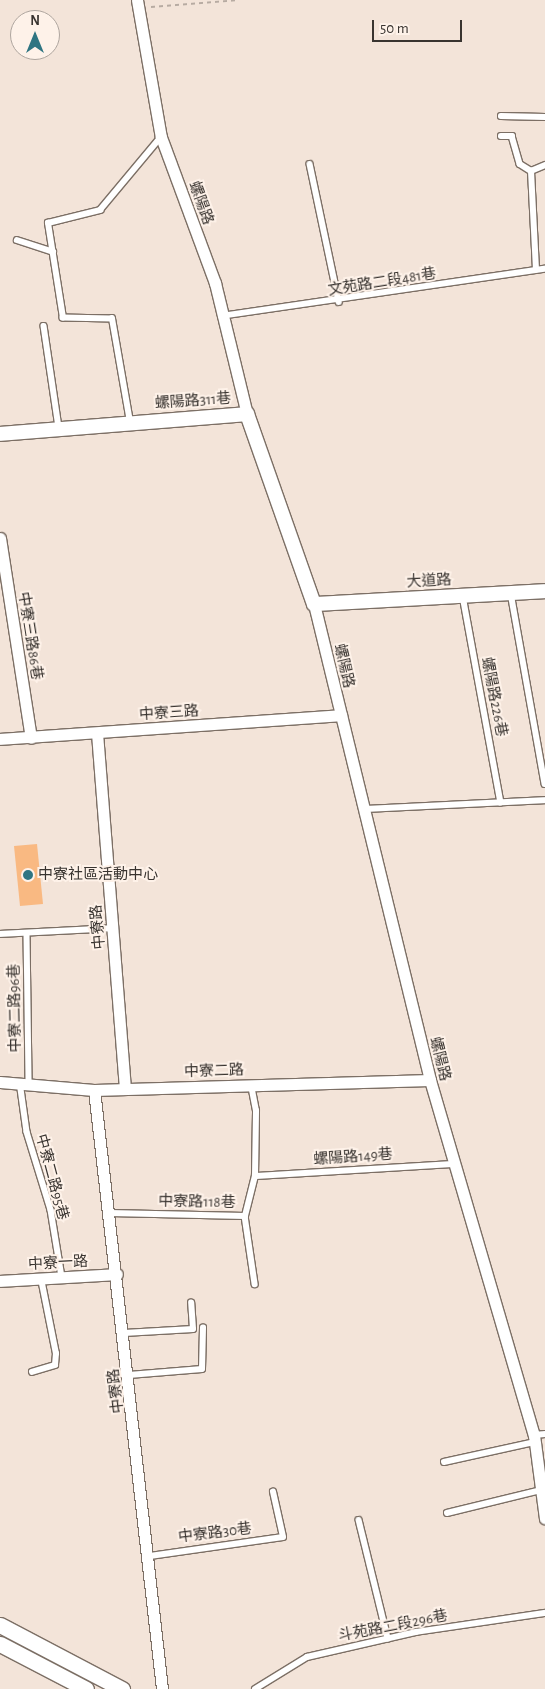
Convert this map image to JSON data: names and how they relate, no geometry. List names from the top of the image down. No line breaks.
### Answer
{"streets":{"street":["螺陽路","螺陽路311巷","大道路","中寮三路86巷","中寮三路","中寮路","中寮二路","中寮一路"],"lane":["文苑路二段481巷","螺陽路226巷","中寮二路96巷","螺陽路149巷","中寮二路95巷","中寮路118巷","中寮路30巷","斗苑路二段296巷"]},"crossings":[["螺陽路","文苑路二段481巷"],["螺陽路","螺陽路311巷"],["螺陽路","大道路"],["螺陽路","中寮三路"],["螺陽路","中寮二路"],["螺陽路","螺陽路149巷"],["螺陽路311巷","大道路"],["大道路","螺陽路226巷"],["中寮三路86巷","中寮三路"],["中寮三路","中寮路"],["中寮路","中寮二路"],["中寮路","中寮路118巷"],["中寮路","中寮一路"],["中寮路","中寮路30巷"],["中寮二路96巷","中寮二路"],["中寮二路96巷","中寮二路95巷"],["中寮二路","中寮二路95巷"],["中寮二路95巷","中寮一路"]],"places":["中寮社區活動中心"],"scale_bar":"50 m","north":"top"}
